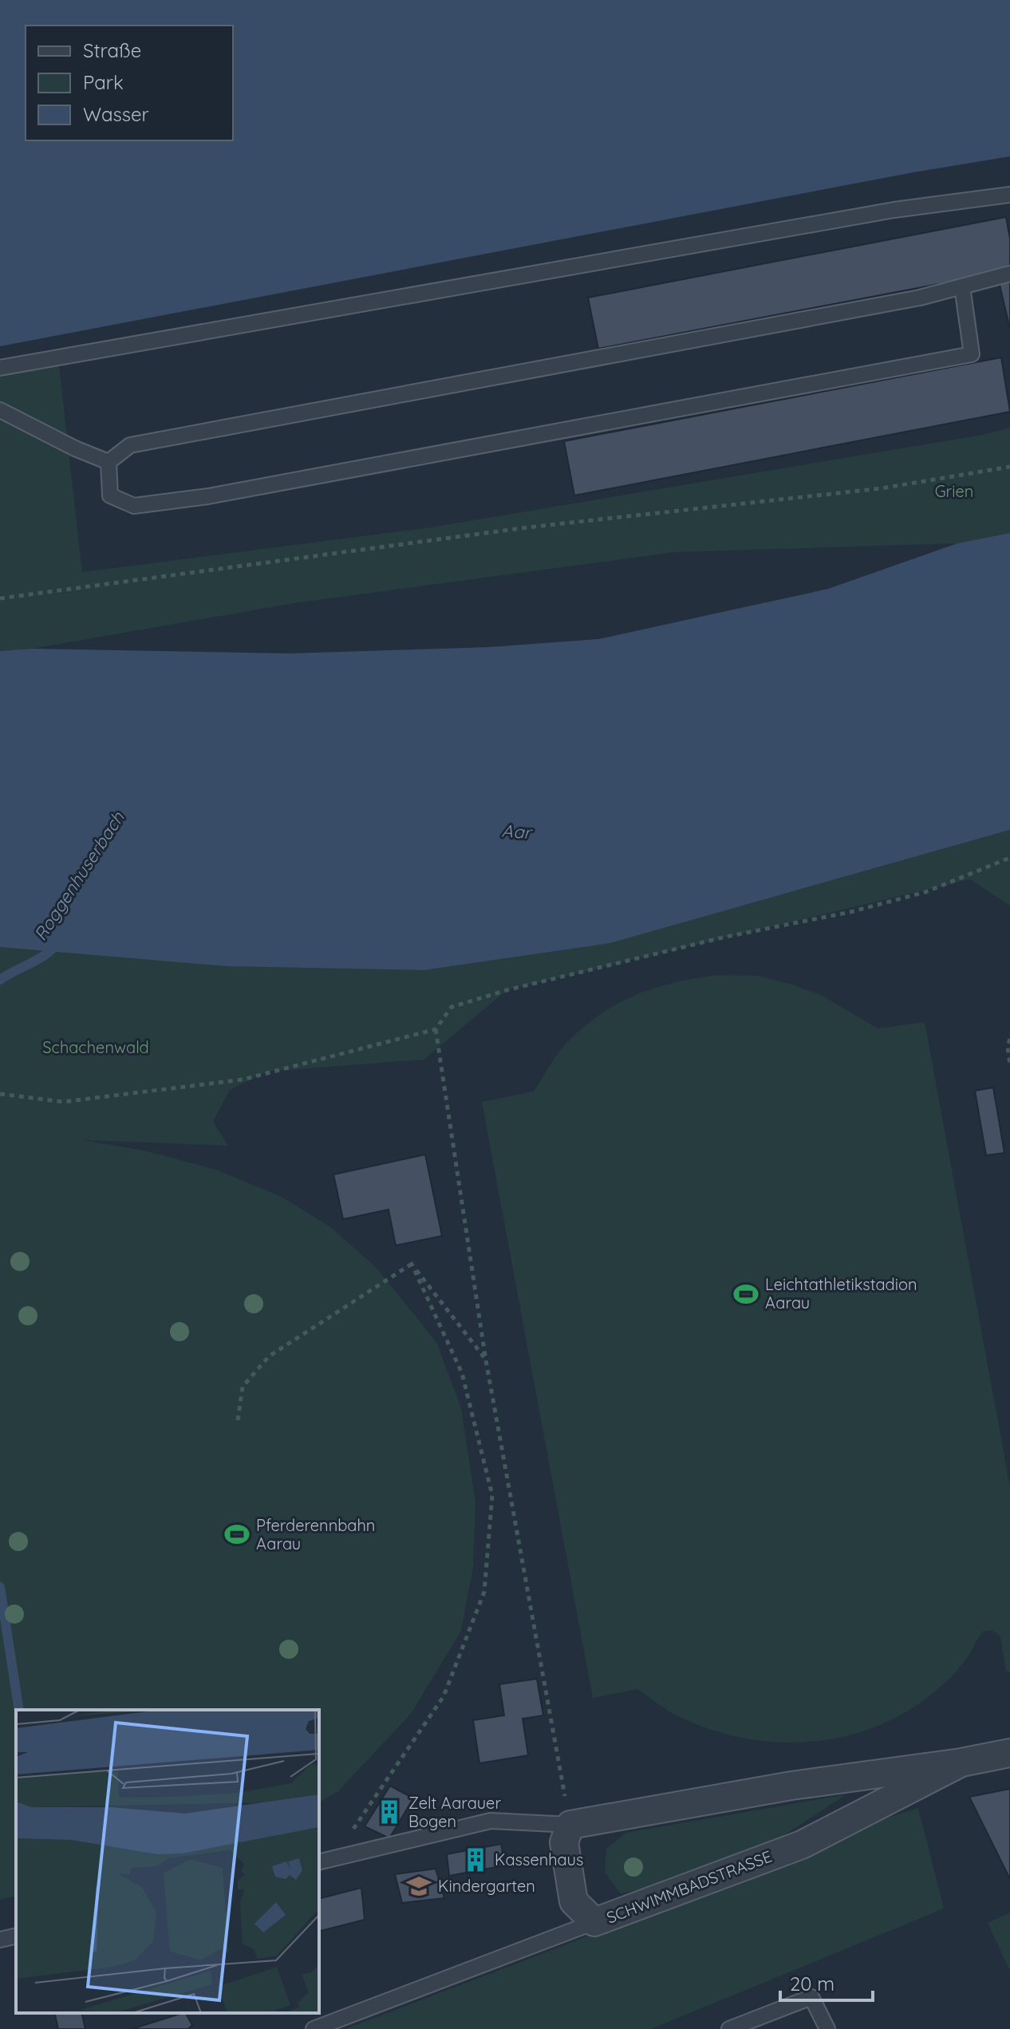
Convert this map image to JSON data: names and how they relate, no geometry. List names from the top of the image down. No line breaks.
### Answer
{"streets":{"street":["SCHWIMMBADSTRASSE"]},"water":["Aar","Roggenhuserbach"],"parks":["Grien","Schachenwald"],"places":{"sports":["Leichtathletikstadion Aarau","Pferderennbahn Aarau"],"building":["Zelt Aarauer Bogen","Kassenhaus"],"school or university":["Kindergarten"]},"legend":["Straße","Park","Wasser"],"scale_bar":"20 m"}
